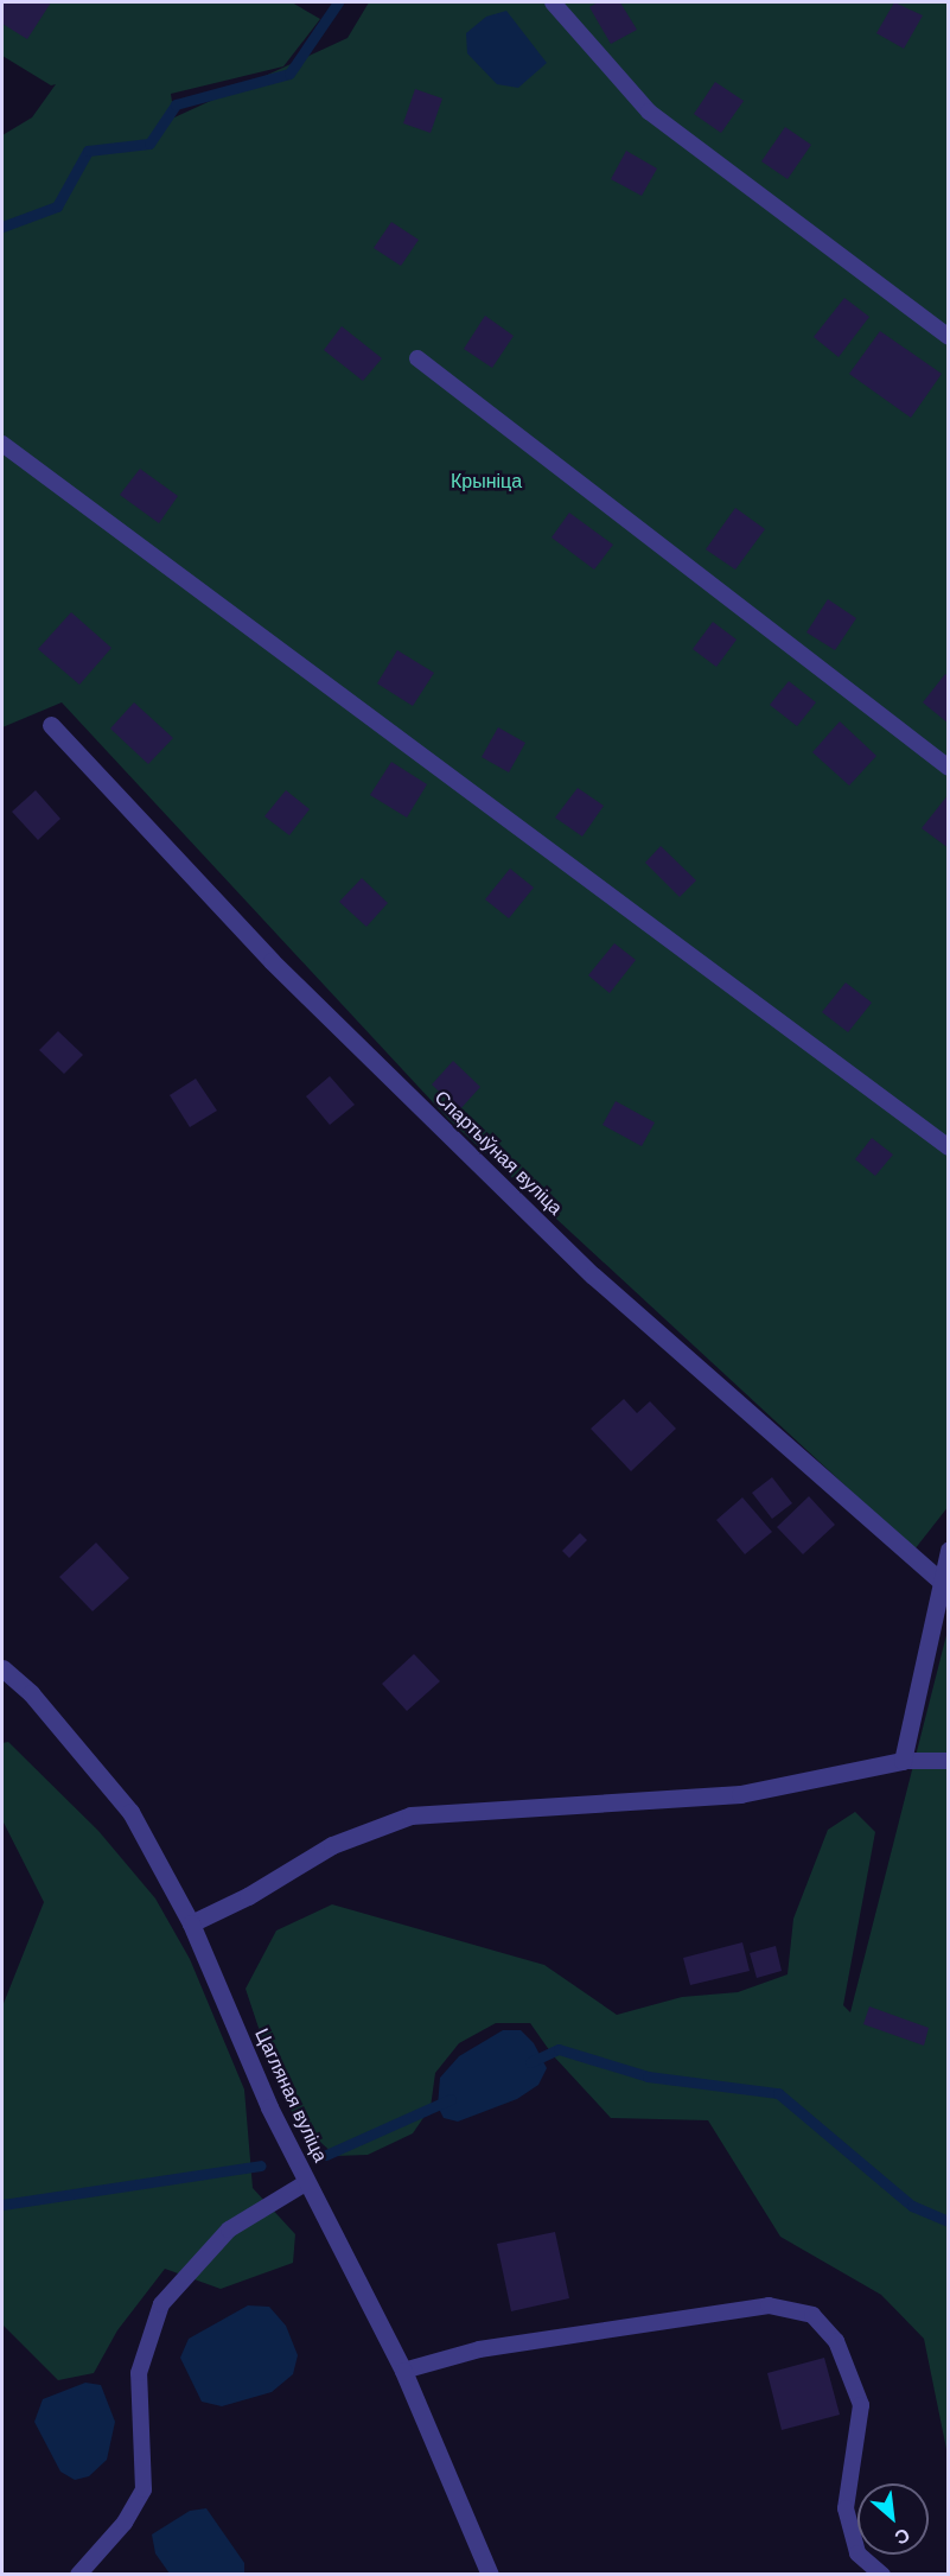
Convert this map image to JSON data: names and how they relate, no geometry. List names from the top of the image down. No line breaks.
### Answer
{"streets":{"street":["Спартыўная вуліца","Цагляная вуліца"]},"parks":["Крыніца"],"north":"bottom right"}
